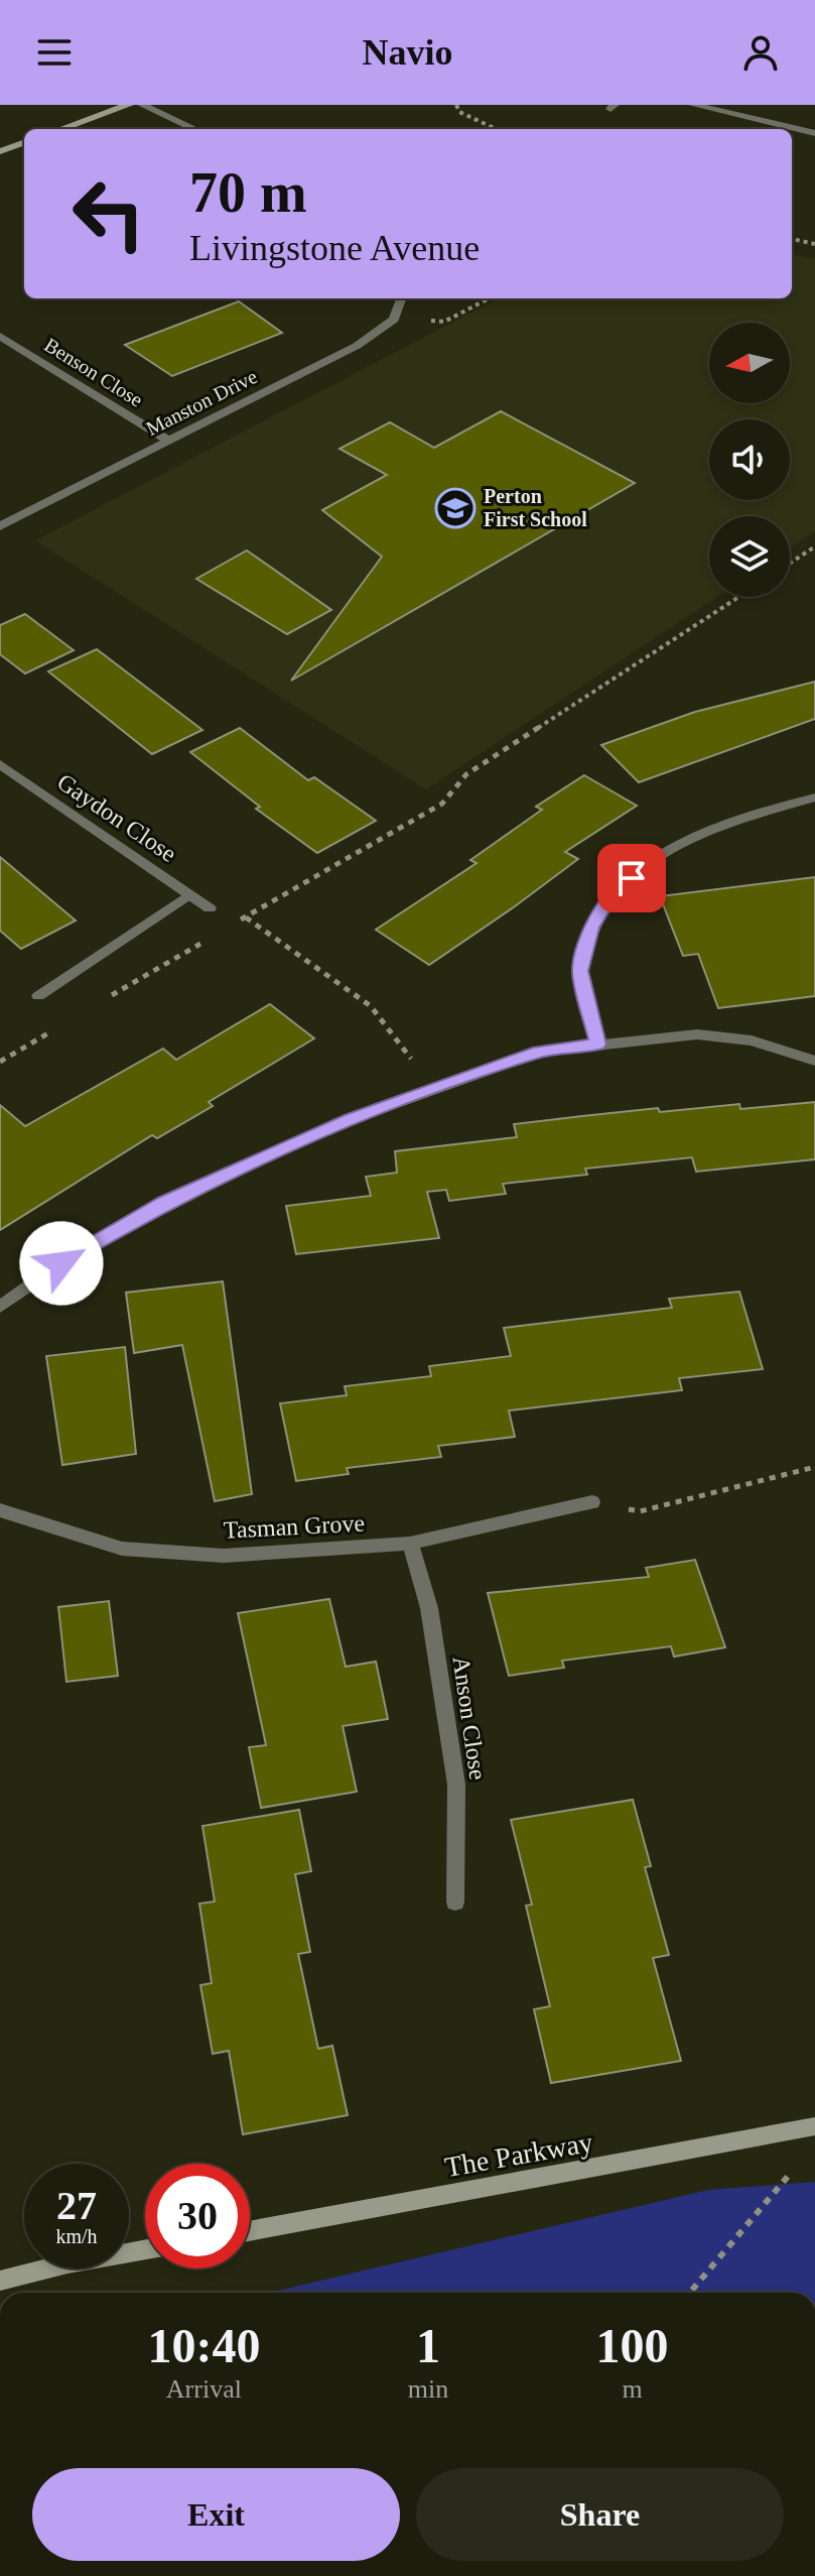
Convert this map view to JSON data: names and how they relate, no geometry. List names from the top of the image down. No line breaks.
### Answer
{"streets":{"street":["Benson Close","Manston Drive","Gaydon Close","Tasman Grove","Anson Close","The Parkway"]},"crossings":[["Benson Close","Manston Drive"],["Tasman Grove","Anson Close"]],"places":{"school or university":["Perton First School"]},"north":"left","page":{"header":"Navio","turn":["70 m","Livingstone Avenue"],"speed":"27 km/h","limit":"30","eta":["10:40","Arrival","1","min","100","m"],"buttons":["Exit","Share"]}}
